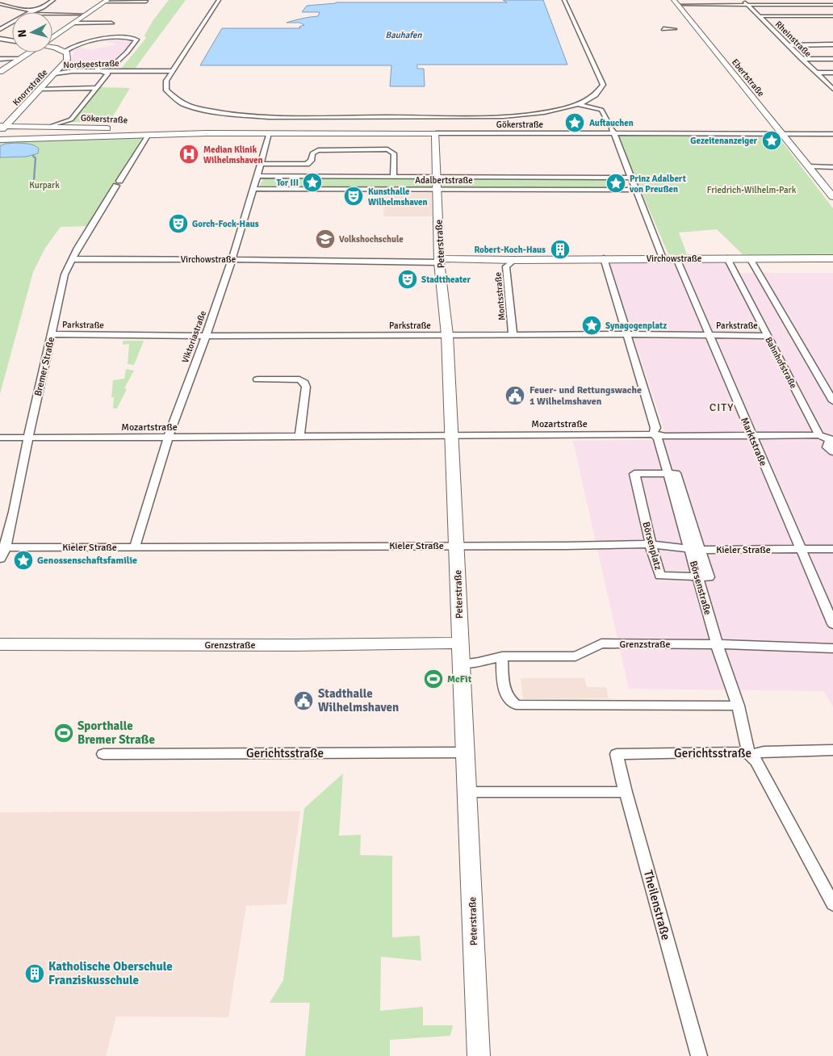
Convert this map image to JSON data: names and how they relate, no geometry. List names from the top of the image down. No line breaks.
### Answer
{"streets":{"main road":["Ebertstraße","Knorrstraße","Gökerstraße","Peterstraße","Virchowstraße","Grenzstraße"],"street":["Rheinstraße","Nordseestraße","Adalbertstraße","Montsstraße","Parkstraße","Viktoriastraße","Bahnhofstraße","Bremer Straße","Mozartstraße","Marktstraße","Kieler Straße","Börsenplatz","Börsenstraße","Gerichtsstraße","Theilenstraße"]},"crossings":[["Nordseestraße","Knorrstraße"],["Ebertstraße","Gökerstraße"],["Knorrstraße","Gökerstraße"],["Gökerstraße","Peterstraße"],["Gökerstraße","Viktoriastraße"],["Gökerstraße","Bremer Straße"],["Adalbertstraße","Peterstraße"],["Adalbertstraße","Viktoriastraße"],["Peterstraße","Virchowstraße"],["Peterstraße","Parkstraße"],["Peterstraße","Mozartstraße"],["Peterstraße","Kieler Straße"],["Peterstraße","Grenzstraße"],["Peterstraße","Gerichtsstraße"],["Virchowstraße","Montsstraße"],["Virchowstraße","Viktoriastraße"],["Virchowstraße","Bahnhofstraße"],["Virchowstraße","Bremer Straße"],["Virchowstraße","Marktstraße"],["Virchowstraße","Börsenstraße"],["Montsstraße","Parkstraße"],["Parkstraße","Viktoriastraße"],["Parkstraße","Bahnhofstraße"],["Parkstraße","Bremer Straße"],["Parkstraße","Marktstraße"],["Parkstraße","Börsenstraße"],["Viktoriastraße","Mozartstraße"],["Viktoriastraße","Kieler Straße"],["Bahnhofstraße","Mozartstraße"],["Bremer Straße","Mozartstraße"],["Bremer Straße","Kieler Straße"],["Mozartstraße","Marktstraße"],["Mozartstraße","Börsenstraße"],["Marktstraße","Kieler Straße"],["Kieler Straße","Börsenplatz"],["Kieler Straße","Börsenstraße"],["Börsenplatz","Börsenstraße"],["Börsenstraße","Grenzstraße"],["Börsenstraße","Gerichtsstraße"],["Gerichtsstraße","Theilenstraße"]],"districts":["CITY"],"water":["Bauhafen"],"parks":["Kurpark","Friedrich-Wilhelm-Park"],"places":{"place":["Auftauchen","Gezeitenanzeiger","Tor III","Prinz Adalbert von Preußen","Synagogenplatz","Genossenschaftsfamilie"],"hospital":["Median Klinik Wilhelmshaven"],"theatre":["Kunsthalle Wilhelmshaven","Gorch-Fock-Haus","Stadttheater"],"school or university":["Volkshochschule"],"building":["Robert-Koch-Haus","Katholische Oberschule Franziskusschule"],"public building":["Feuer- und Rettungswache 1 Wilhelmshaven","Stadthalle Wilhelmshaven"],"sports":["McFit","Sporthalle Bremer Straße"]},"north":"left"}
